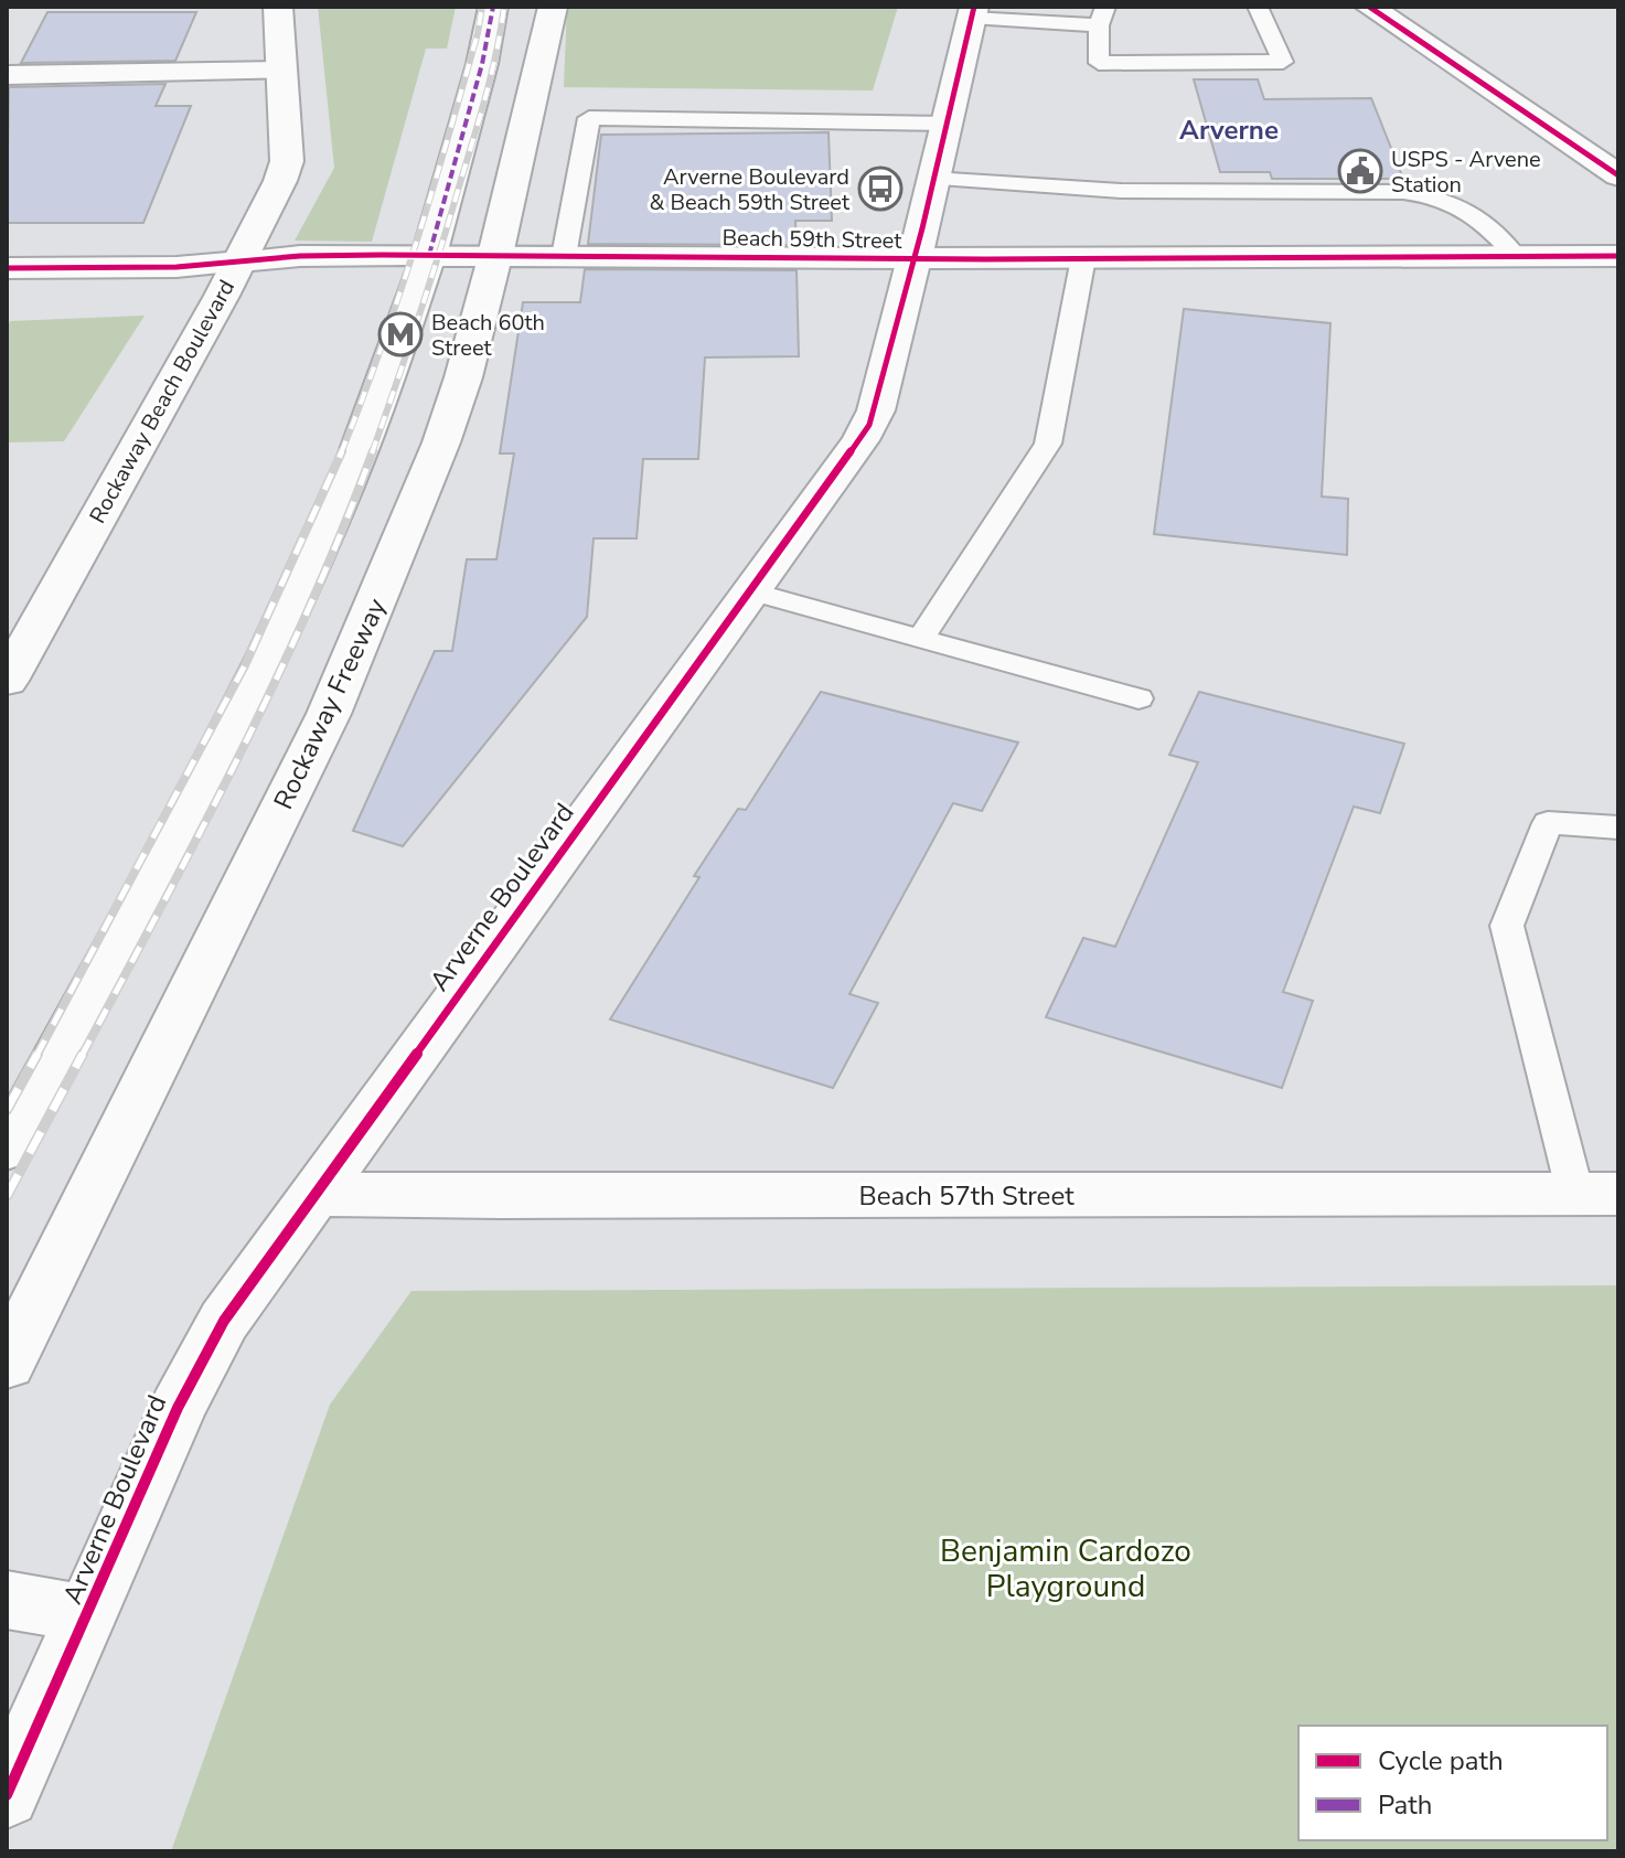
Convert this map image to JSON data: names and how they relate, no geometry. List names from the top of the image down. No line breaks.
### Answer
{"streets":{"street":["Beach 59th Street","Rockaway Beach Boulevard","Rockaway Freeway","Arverne Boulevard","Beach 57th Street"]},"crossings":[["Beach 59th Street","Rockaway Beach Boulevard"],["Beach 59th Street","Rockaway Freeway"],["Beach 59th Street","Arverne Boulevard"],["Arverne Boulevard","Beach 57th Street"]],"districts":["Arverne"],"parks":["Benjamin Cardozo Playground"],"places":{"public building":["USPS - Arvene Station"],"bus stop":["Arverne Boulevard & Beach 59th Street"],"metro station":["Beach 60th Street"]},"legend":["Cycle path","Path"]}
